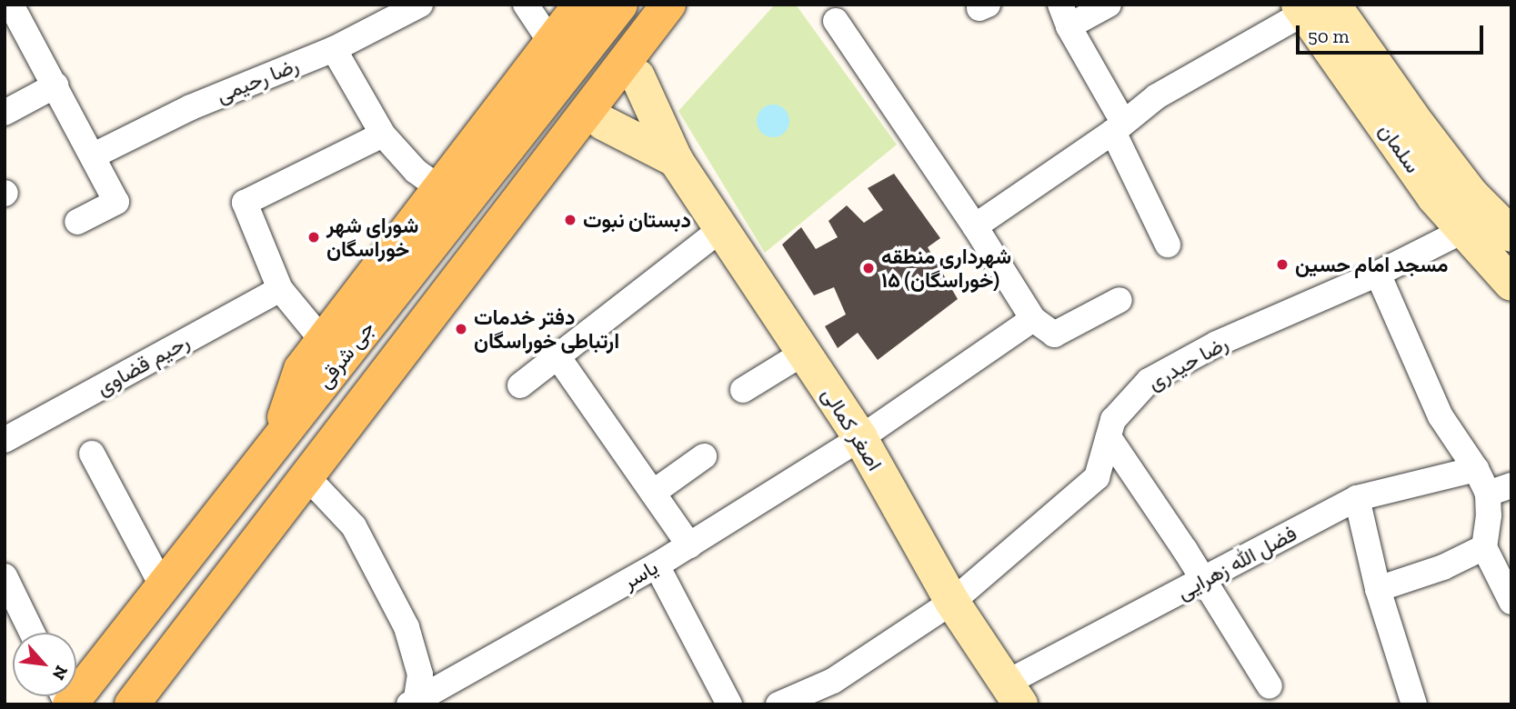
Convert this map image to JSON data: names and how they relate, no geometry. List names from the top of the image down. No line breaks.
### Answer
{"streets":{"main road":["جی شرقی"],"street":["رضا رحیمی","سلمان","رضا حیدری","رحیم قضاوی","اصغر کمالی","فضل الله زهرایی","یاسر"]},"crossings":[["سلمان","رضا حیدری"],["رضا حیدری","اصغر کمالی"],["اصغر کمالی","فضل الله زهرایی"],["اصغر کمالی","یاسر"]],"places":["دبستان نبوت","شورای شهر خوراسگان","مسجد امام حسین","شهرداری منطقه ۱۵ (خوراسگان)","دفتر خدمات ارتباطی خوراسگان"],"scale_bar":"50 m","north":"bottom right"}
